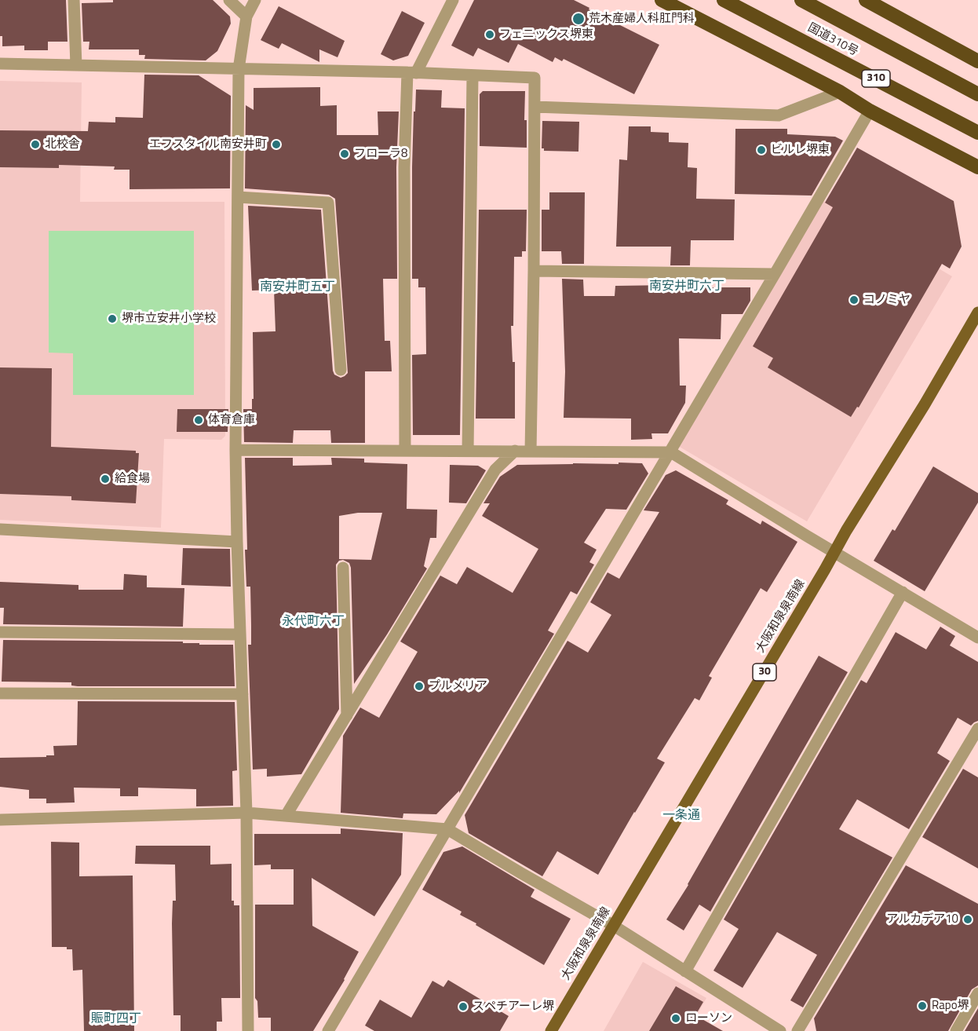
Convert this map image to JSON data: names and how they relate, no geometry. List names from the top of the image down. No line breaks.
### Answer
{"streets":{"highway":["国道310号","310"],"main road":["大阪和泉泉南線","30"]},"districts":["南安井町六丁","南安井町五丁","永代町六丁","一条通","賑町四丁"],"places":["荒木産婦人科肛門科","フェニックス堺東","北校舎","エフスタイル南安井町","ビルレ堺東","フローラ8","コノミヤ","堺市立安井小学校","体育倉庫","給食場","プルメリア","アルカデア10","Rapo堺","スペチアーレ堺","ローソン"]}
